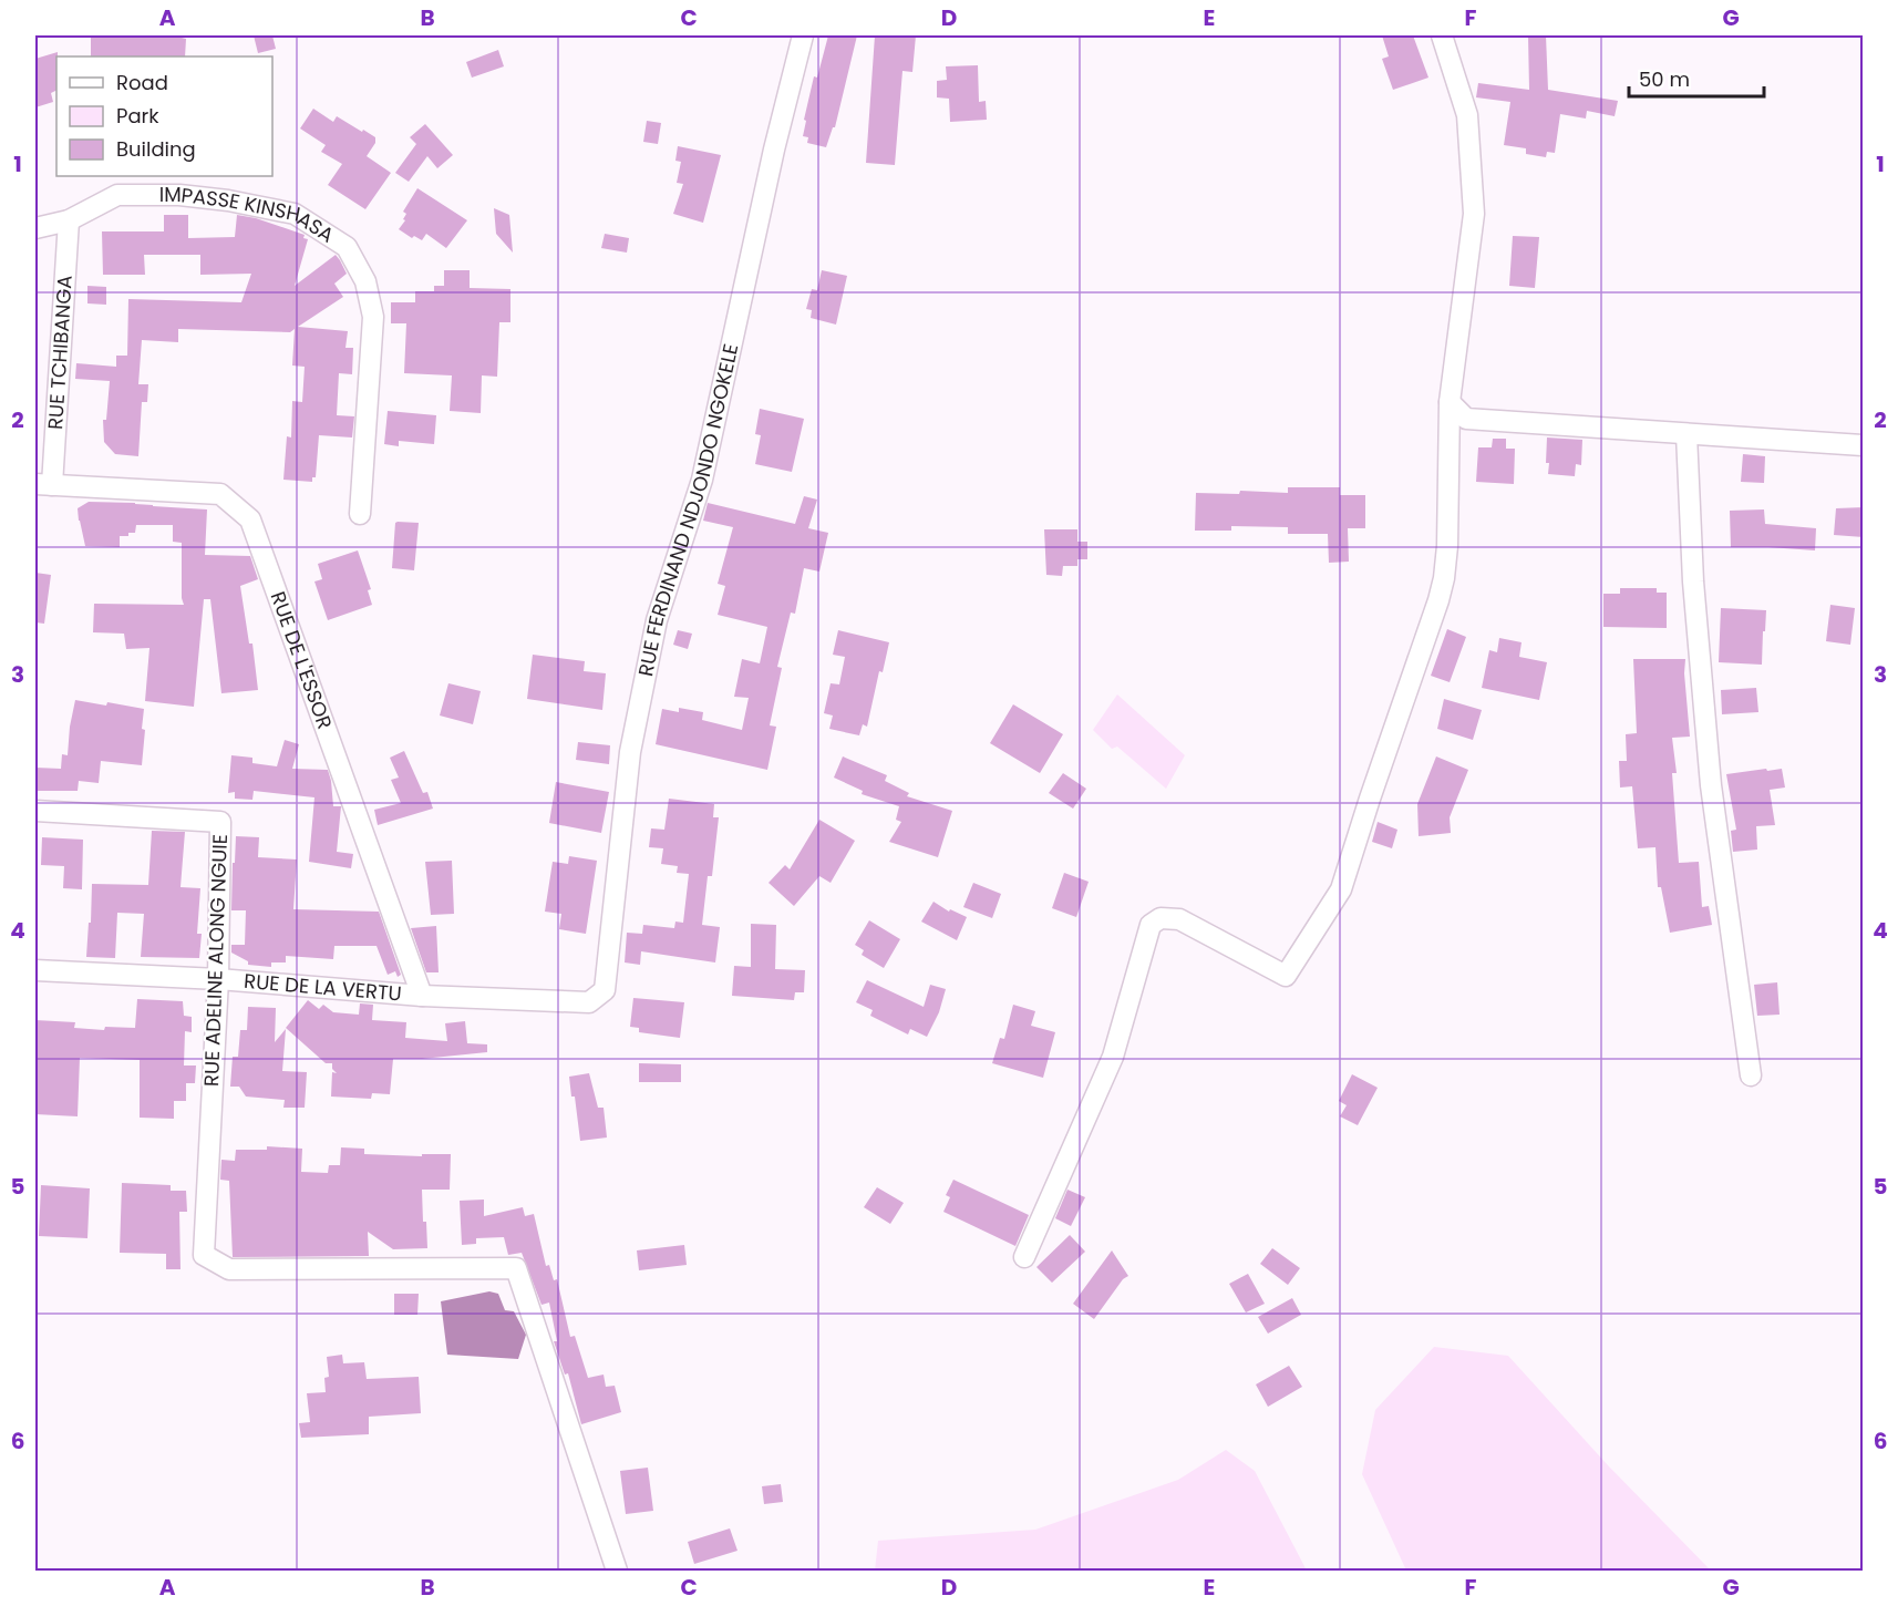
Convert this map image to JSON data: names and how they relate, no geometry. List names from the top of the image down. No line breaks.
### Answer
{"streets":{"street":["IMPASSE KINSHASA","RUE TCHIBANGA","RUE FERDINAND NDJONDO NGOKELE","RUE DE L'ESSOR","RUE ADELINE ALONG NGUIE","RUE DE LA VERTU"]},"crossings":[["IMPASSE KINSHASA","RUE TCHIBANGA"],["RUE TCHIBANGA","RUE DE L'ESSOR"],["RUE FERDINAND NDJONDO NGOKELE","RUE DE LA VERTU"],["RUE DE L'ESSOR","RUE DE LA VERTU"],["RUE ADELINE ALONG NGUIE","RUE DE LA VERTU"]],"legend":["Road","Park","Building"],"scale_bar":"50 m","grid":{"columns":["A","B","C","D","E","F","G"],"rows":["1","2","3","4","5","6"]}}
